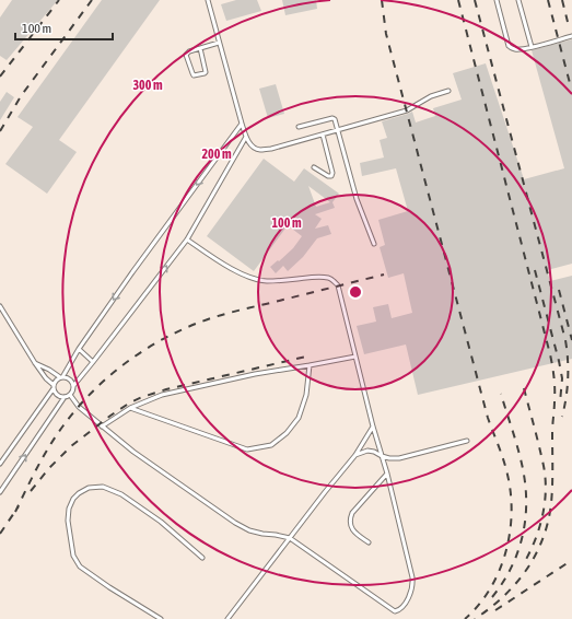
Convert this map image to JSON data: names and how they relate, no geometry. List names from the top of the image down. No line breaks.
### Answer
{"scale_bar":"100 m","rings":["300 m","200 m","100 m"]}
